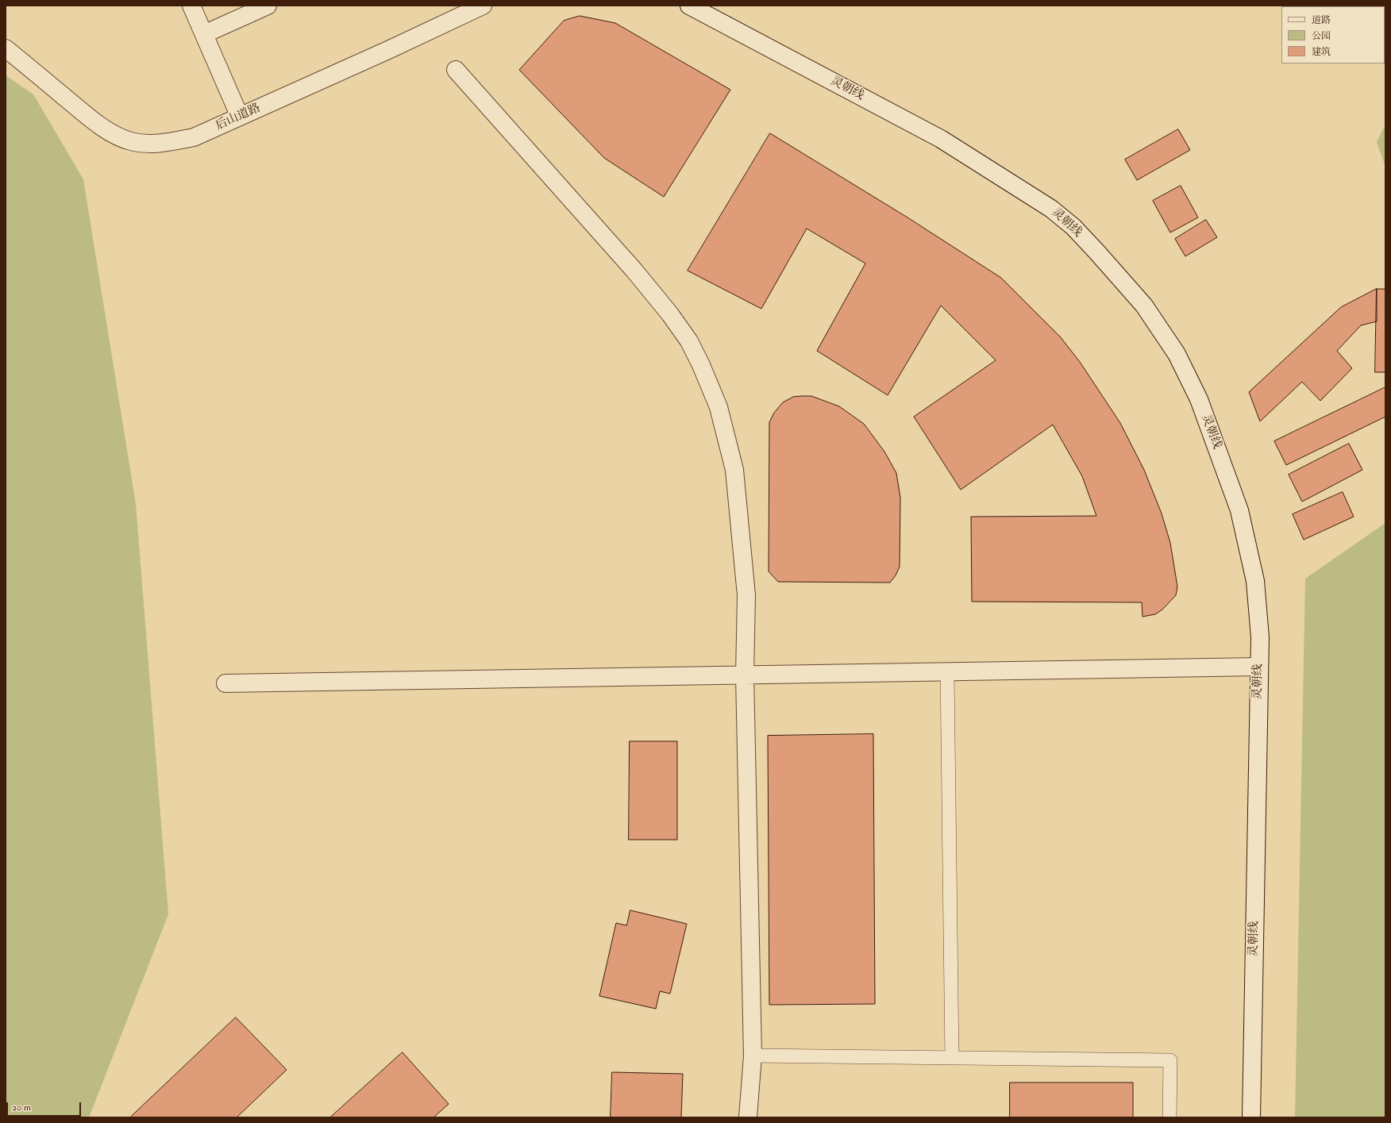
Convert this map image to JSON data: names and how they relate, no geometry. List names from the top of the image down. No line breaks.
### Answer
{"streets":{"street":["灵朝线","后山道路"]},"legend":["道路","公园","建筑"],"scale_bar":"20 m"}
